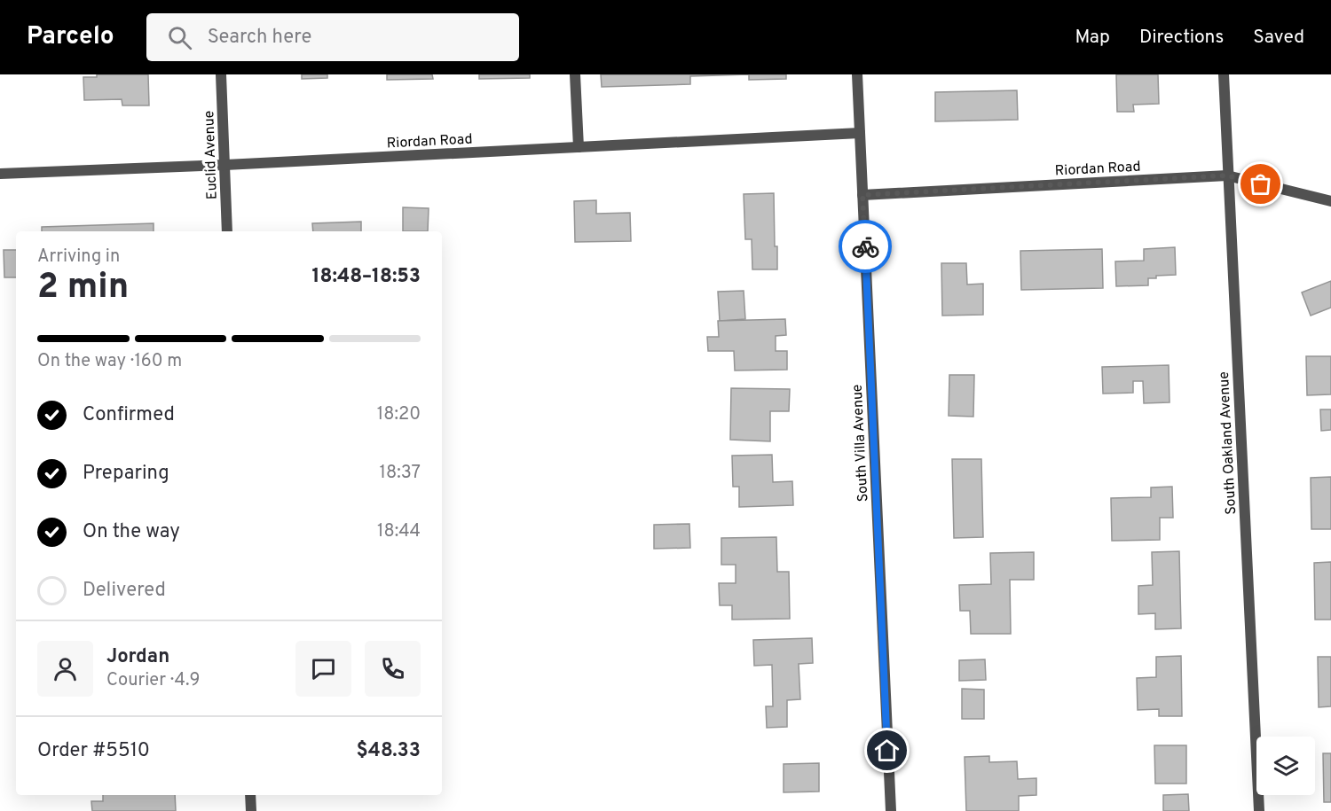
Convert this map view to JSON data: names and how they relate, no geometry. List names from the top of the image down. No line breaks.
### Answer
{"streets":{"street":["Riordan Road","Euclid Avenue","South Villa Avenue","South Oakland Avenue"]},"crossings":[["Riordan Road","Euclid Avenue"],["Riordan Road","South Villa Avenue"],["Riordan Road","South Oakland Avenue"]],"page":{"header":"Parcelo","search":"Search here","nav":["Map","Directions","Saved"],"heading":["2 min","Arriving in","18:48–18:53"],"panel":["Jordan","Courier · 4.9","Order #5510","$48.33"],"bar":"On the way · 160 m","list":[["Confirmed","18:20"],["Preparing","18:37"],["On the way","18:44"],"Delivered"]}}
